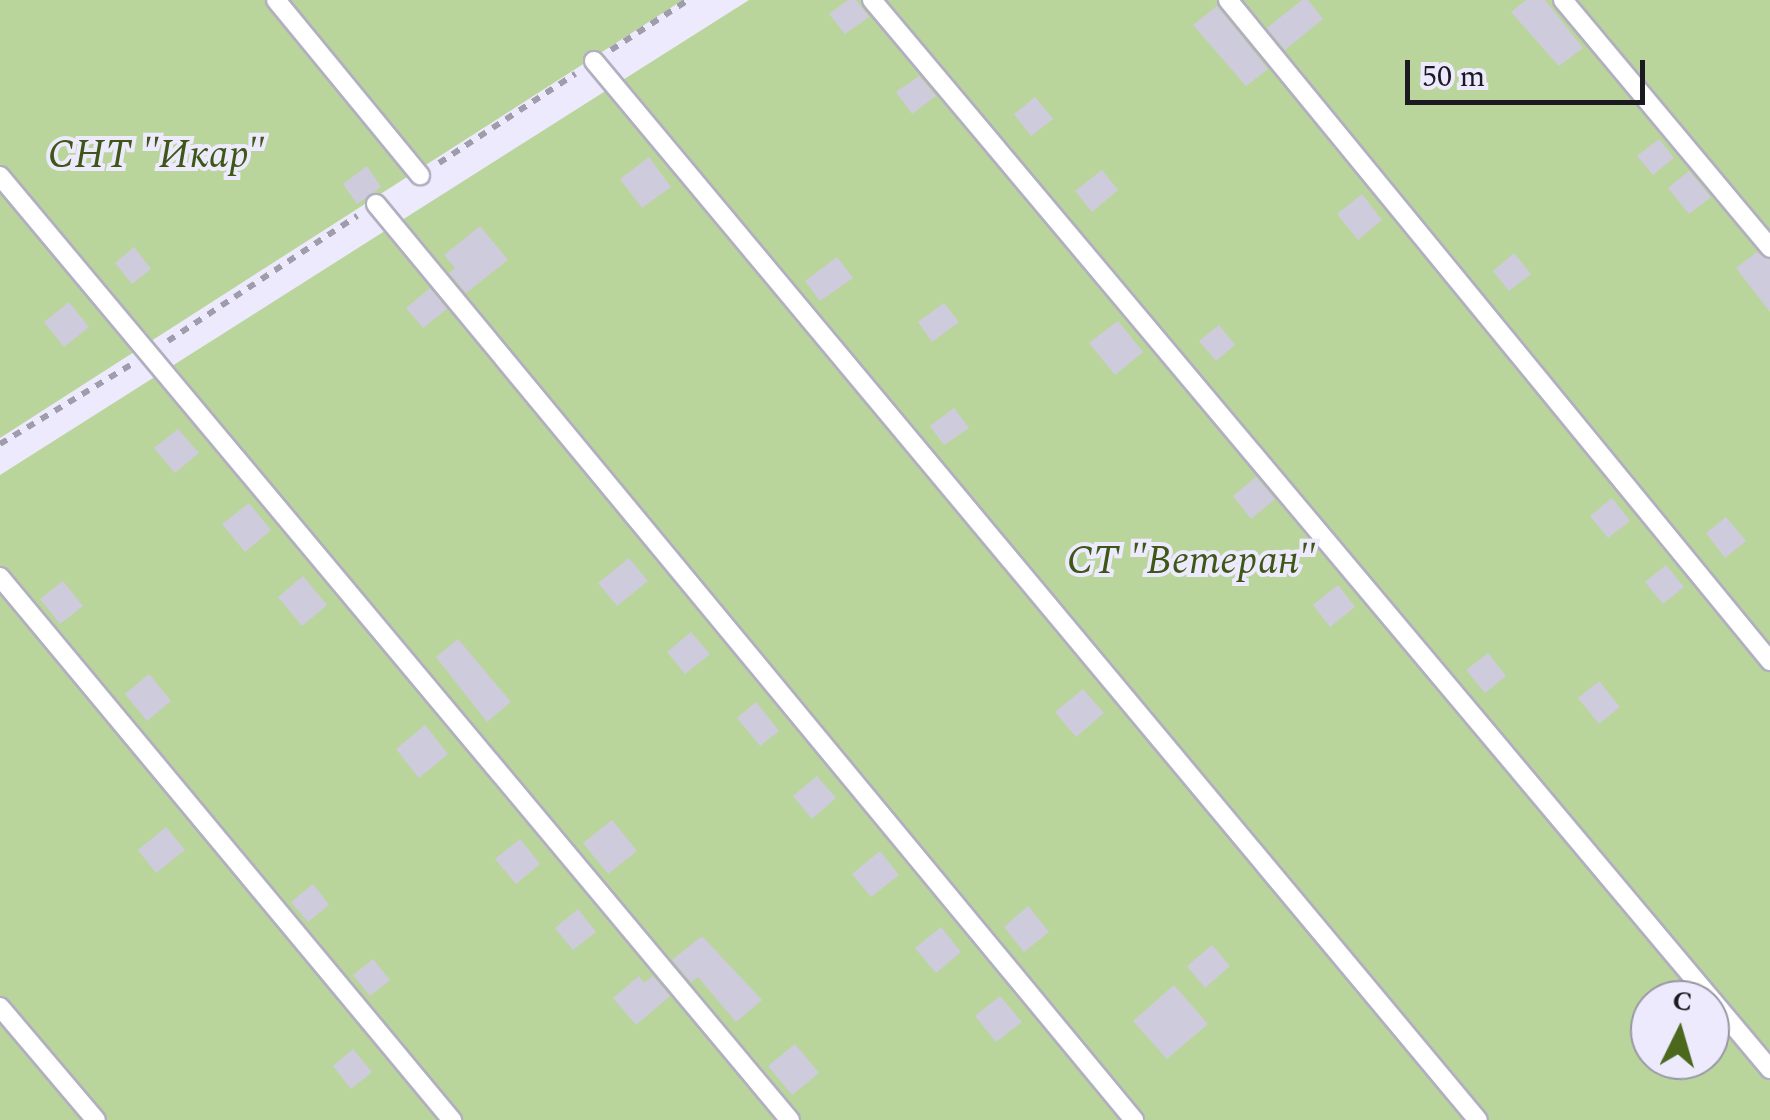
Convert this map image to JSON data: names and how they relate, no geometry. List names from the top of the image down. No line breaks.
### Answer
{"parks":["СНТ \"Икар\"","СТ \"Ветеран\""],"scale_bar":"50 m","north":"top"}
